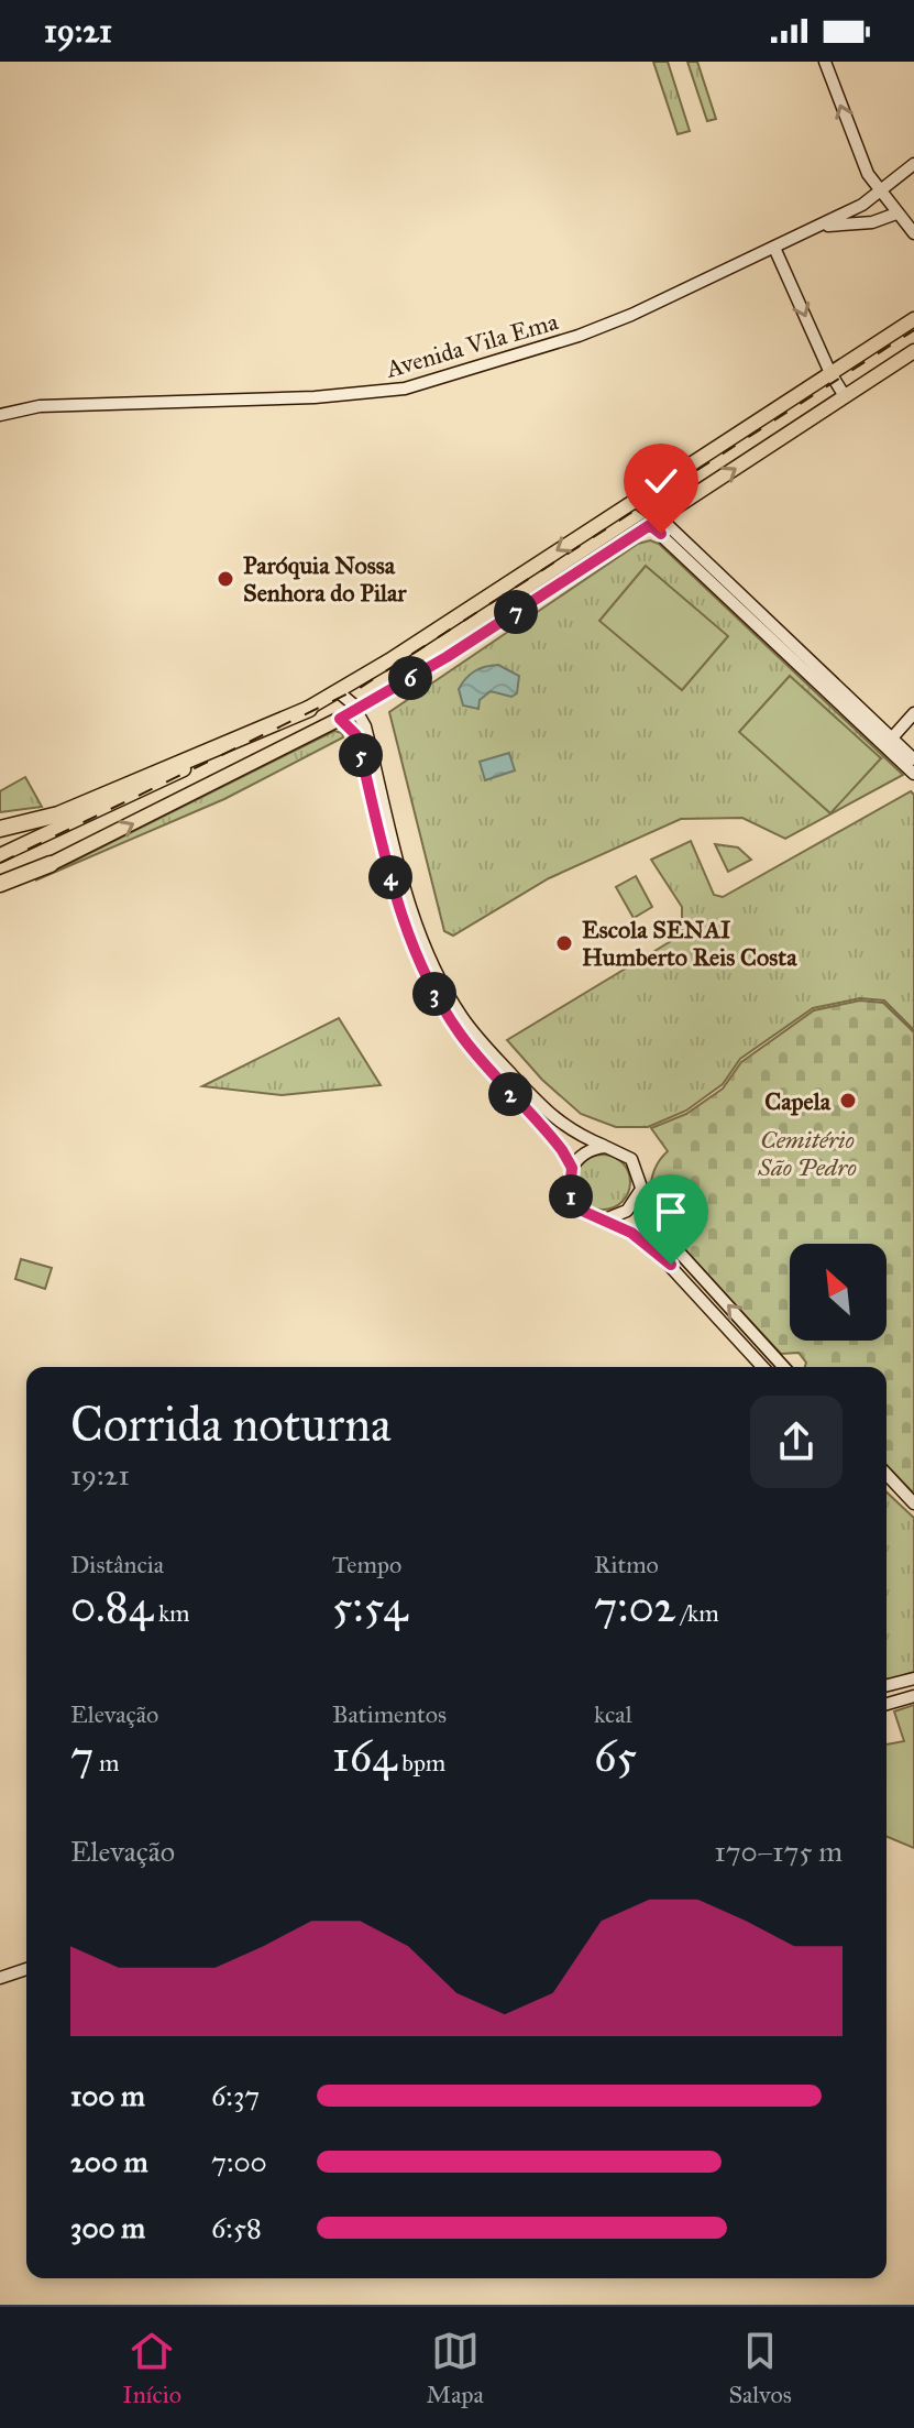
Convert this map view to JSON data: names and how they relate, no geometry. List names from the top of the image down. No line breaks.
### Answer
{"streets":{"main road":["Avenida Vila Ema"]},"parks":["Cemitério São Pedro"],"places":["Paróquia Nossa Senhora do Pilar","Escola SENAI Humberto Reis Costa","Capela"],"north":"top left","page":{"status":"19:21","pins":["7","6","5","4","3","2","1"],"heading":["Corrida noturna","19:21"],"stats":[["Distância","0.84 km"],["Tempo","5:54"],["Ritmo","7:02 /km"],["Elevação","7 m"],["Batimentos","164 bpm"],["kcal","65"]],"chart":["Elevação","170–175 m"],"list":[{"name":"100 m","note":"6:37"},{"name":"200 m","note":"7:00"},{"name":"300 m","note":"6:58"}],"tabs":["Início","Mapa","Salvos"]}}
